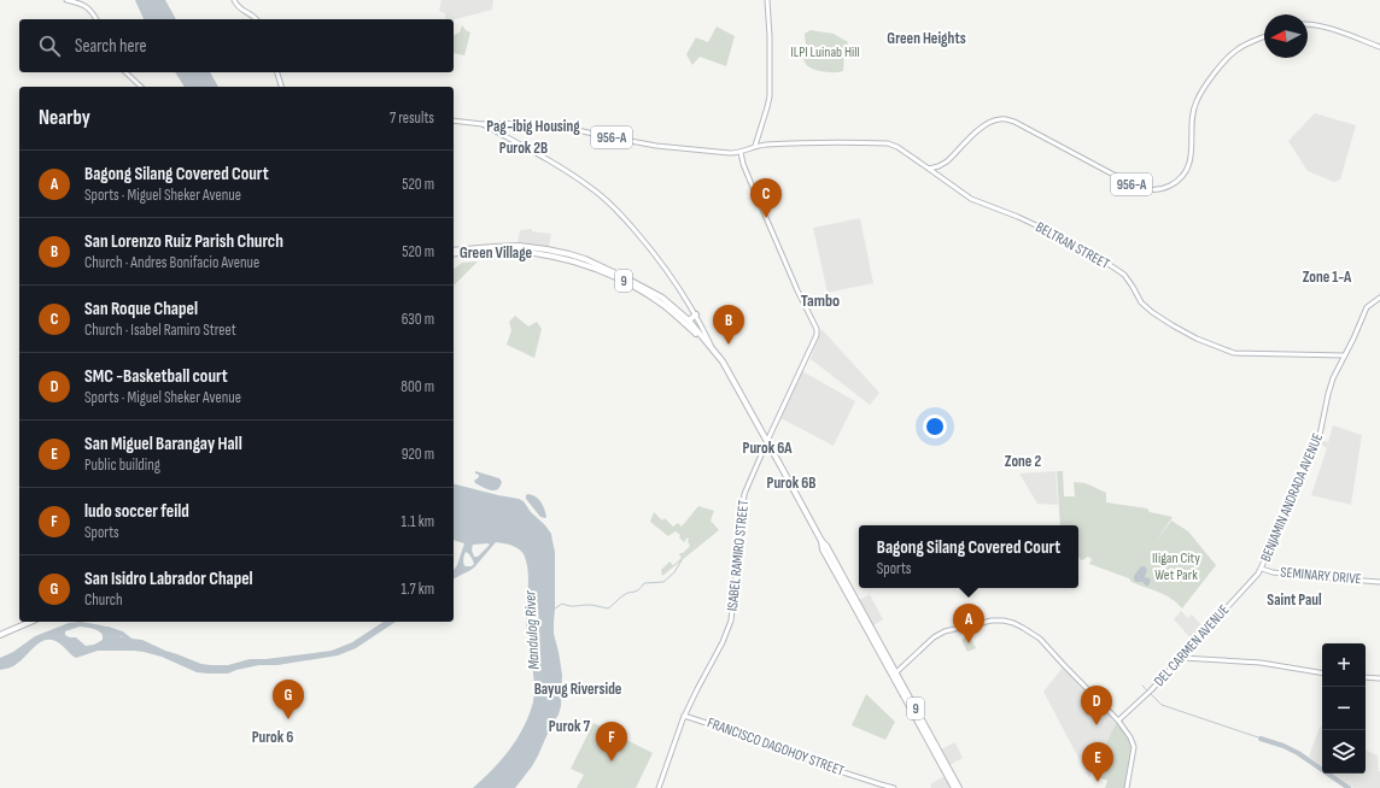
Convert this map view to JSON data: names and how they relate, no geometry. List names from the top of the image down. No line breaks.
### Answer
{"streets":{"highway":["9"],"street":["956-A","BELTRAN STREET","BENJAMIN ANDRADA AVENUE","ISABEL RAMIRO STREET","SEMINARY DRIVE","DEL CARMEN AVENUE","FRANCISCO DAGOHOY STREET"]},"crossings":[["956-A","BELTRAN STREET"],["956-A","9"],["956-A","ISABEL RAMIRO STREET"],["BELTRAN STREET","BENJAMIN ANDRADA AVENUE"],["9","ISABEL RAMIRO STREET"],["BENJAMIN ANDRADA AVENUE","SEMINARY DRIVE"],["BENJAMIN ANDRADA AVENUE","DEL CARMEN AVENUE"],["ISABEL RAMIRO STREET","FRANCISCO DAGOHOY STREET"],["SEMINARY DRIVE","DEL CARMEN AVENUE"]],"districts":["Green Heights","Pag-ibig Housing","Purok 2B","Green Village","Zone 1-A","Tambo","Purok 6A","Zone 2","Purok 6B","Saint Paul","Bayug Riverside","Purok 7","Purok 6"],"water":["Mandulog River"],"parks":["ILPI Luinab Hill","Iligan City Wet Park"],"north":"left","page":{"search":"Search here","heading":["Nearby","7 results"],"list":[{"mark":"A","name":"Bagong Silang Covered Court","note":"Sports · Miguel Sheker Avenue","value":"520 m"},{"mark":"B","name":"San Lorenzo Ruiz Parish Church","note":"Church · Andres Bonifacio Avenue","value":"520 m"},{"mark":"C","name":"San Roque Chapel","note":"Church · Isabel Ramiro Street","value":"630 m"},{"mark":"D","name":"SMC -Basketball court","note":"Sports · Miguel Sheker Avenue","value":"800 m"},{"mark":"E","name":"San Miguel Barangay Hall","note":"Public building","value":"920 m"},{"mark":"F","name":"ludo soccer feild","note":"Sports","value":"1.1 km"},{"mark":"G","name":"San Isidro Labrador Chapel","note":"Church","value":"1.7 km"}],"pins":["C","B","A","G","D","F","E"],"popup":["Bagong Silang Covered Court","Sports"],"map_buttons":["+","−"]}}
